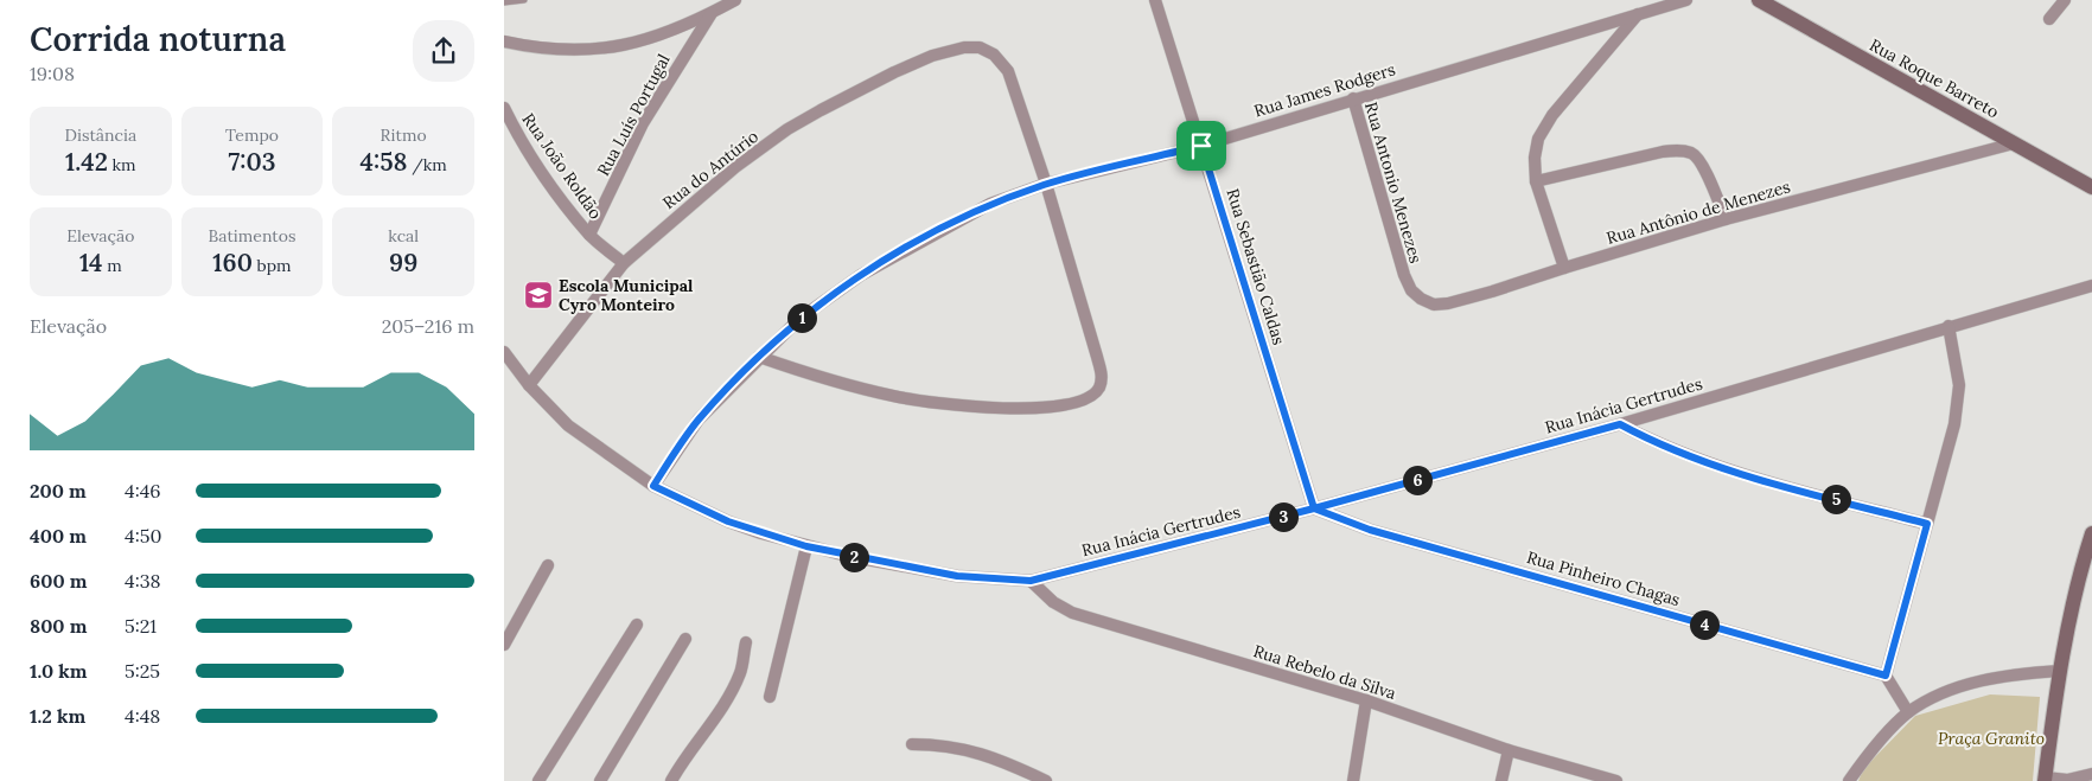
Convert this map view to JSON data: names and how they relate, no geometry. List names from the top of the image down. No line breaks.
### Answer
{"streets":{"street":["Rua Roque Barreto","Rua James Rodgers","Rua Luís Portugal","Rua João Roldão","Rua do Antúrio","Rua Antonio Menezes","Rua Antônio de Menezes","Rua Sebastião Caldas","Rua Inácia Gertrudes","Rua Pinheiro Chagas","Rua Rebelo da Silva"]},"crossings":[["Rua Roque Barreto","Rua Antônio de Menezes"],["Rua James Rodgers","Rua do Antúrio"],["Rua James Rodgers","Rua Antonio Menezes"],["Rua James Rodgers","Rua Sebastião Caldas"],["Rua James Rodgers","Rua Inácia Gertrudes"],["Rua Luís Portugal","Rua João Roldão"],["Rua João Roldão","Rua do Antúrio"],["Rua do Antúrio","Rua Inácia Gertrudes"],["Rua Antonio Menezes","Rua Antônio de Menezes"],["Rua Sebastião Caldas","Rua Inácia Gertrudes"],["Rua Sebastião Caldas","Rua Pinheiro Chagas"],["Rua Inácia Gertrudes","Rua Pinheiro Chagas"],["Rua Inácia Gertrudes","Rua Rebelo da Silva"]],"parks":["Praça Granito"],"places":{"school or university":["Escola Municipal Cyro Monteiro"]},"page":{"heading":["Corrida noturna","19:08"],"stats":[["Distância","1.42 km"],["Tempo","7:03"],["Ritmo","4:58 /km"],["Elevação","14 m"],["Batimentos","160 bpm"],["kcal","99"]],"chart":["Elevação","205–216 m"],"pins":["1","6","5","3","2","4"],"list":[{"name":"200 m","note":"4:46"},{"name":"400 m","note":"4:50"},{"name":"600 m","note":"4:38"},{"name":"800 m","note":"5:21"},{"name":"1.0 km","note":"5:25"},{"name":"1.2 km","note":"4:48"}]}}
